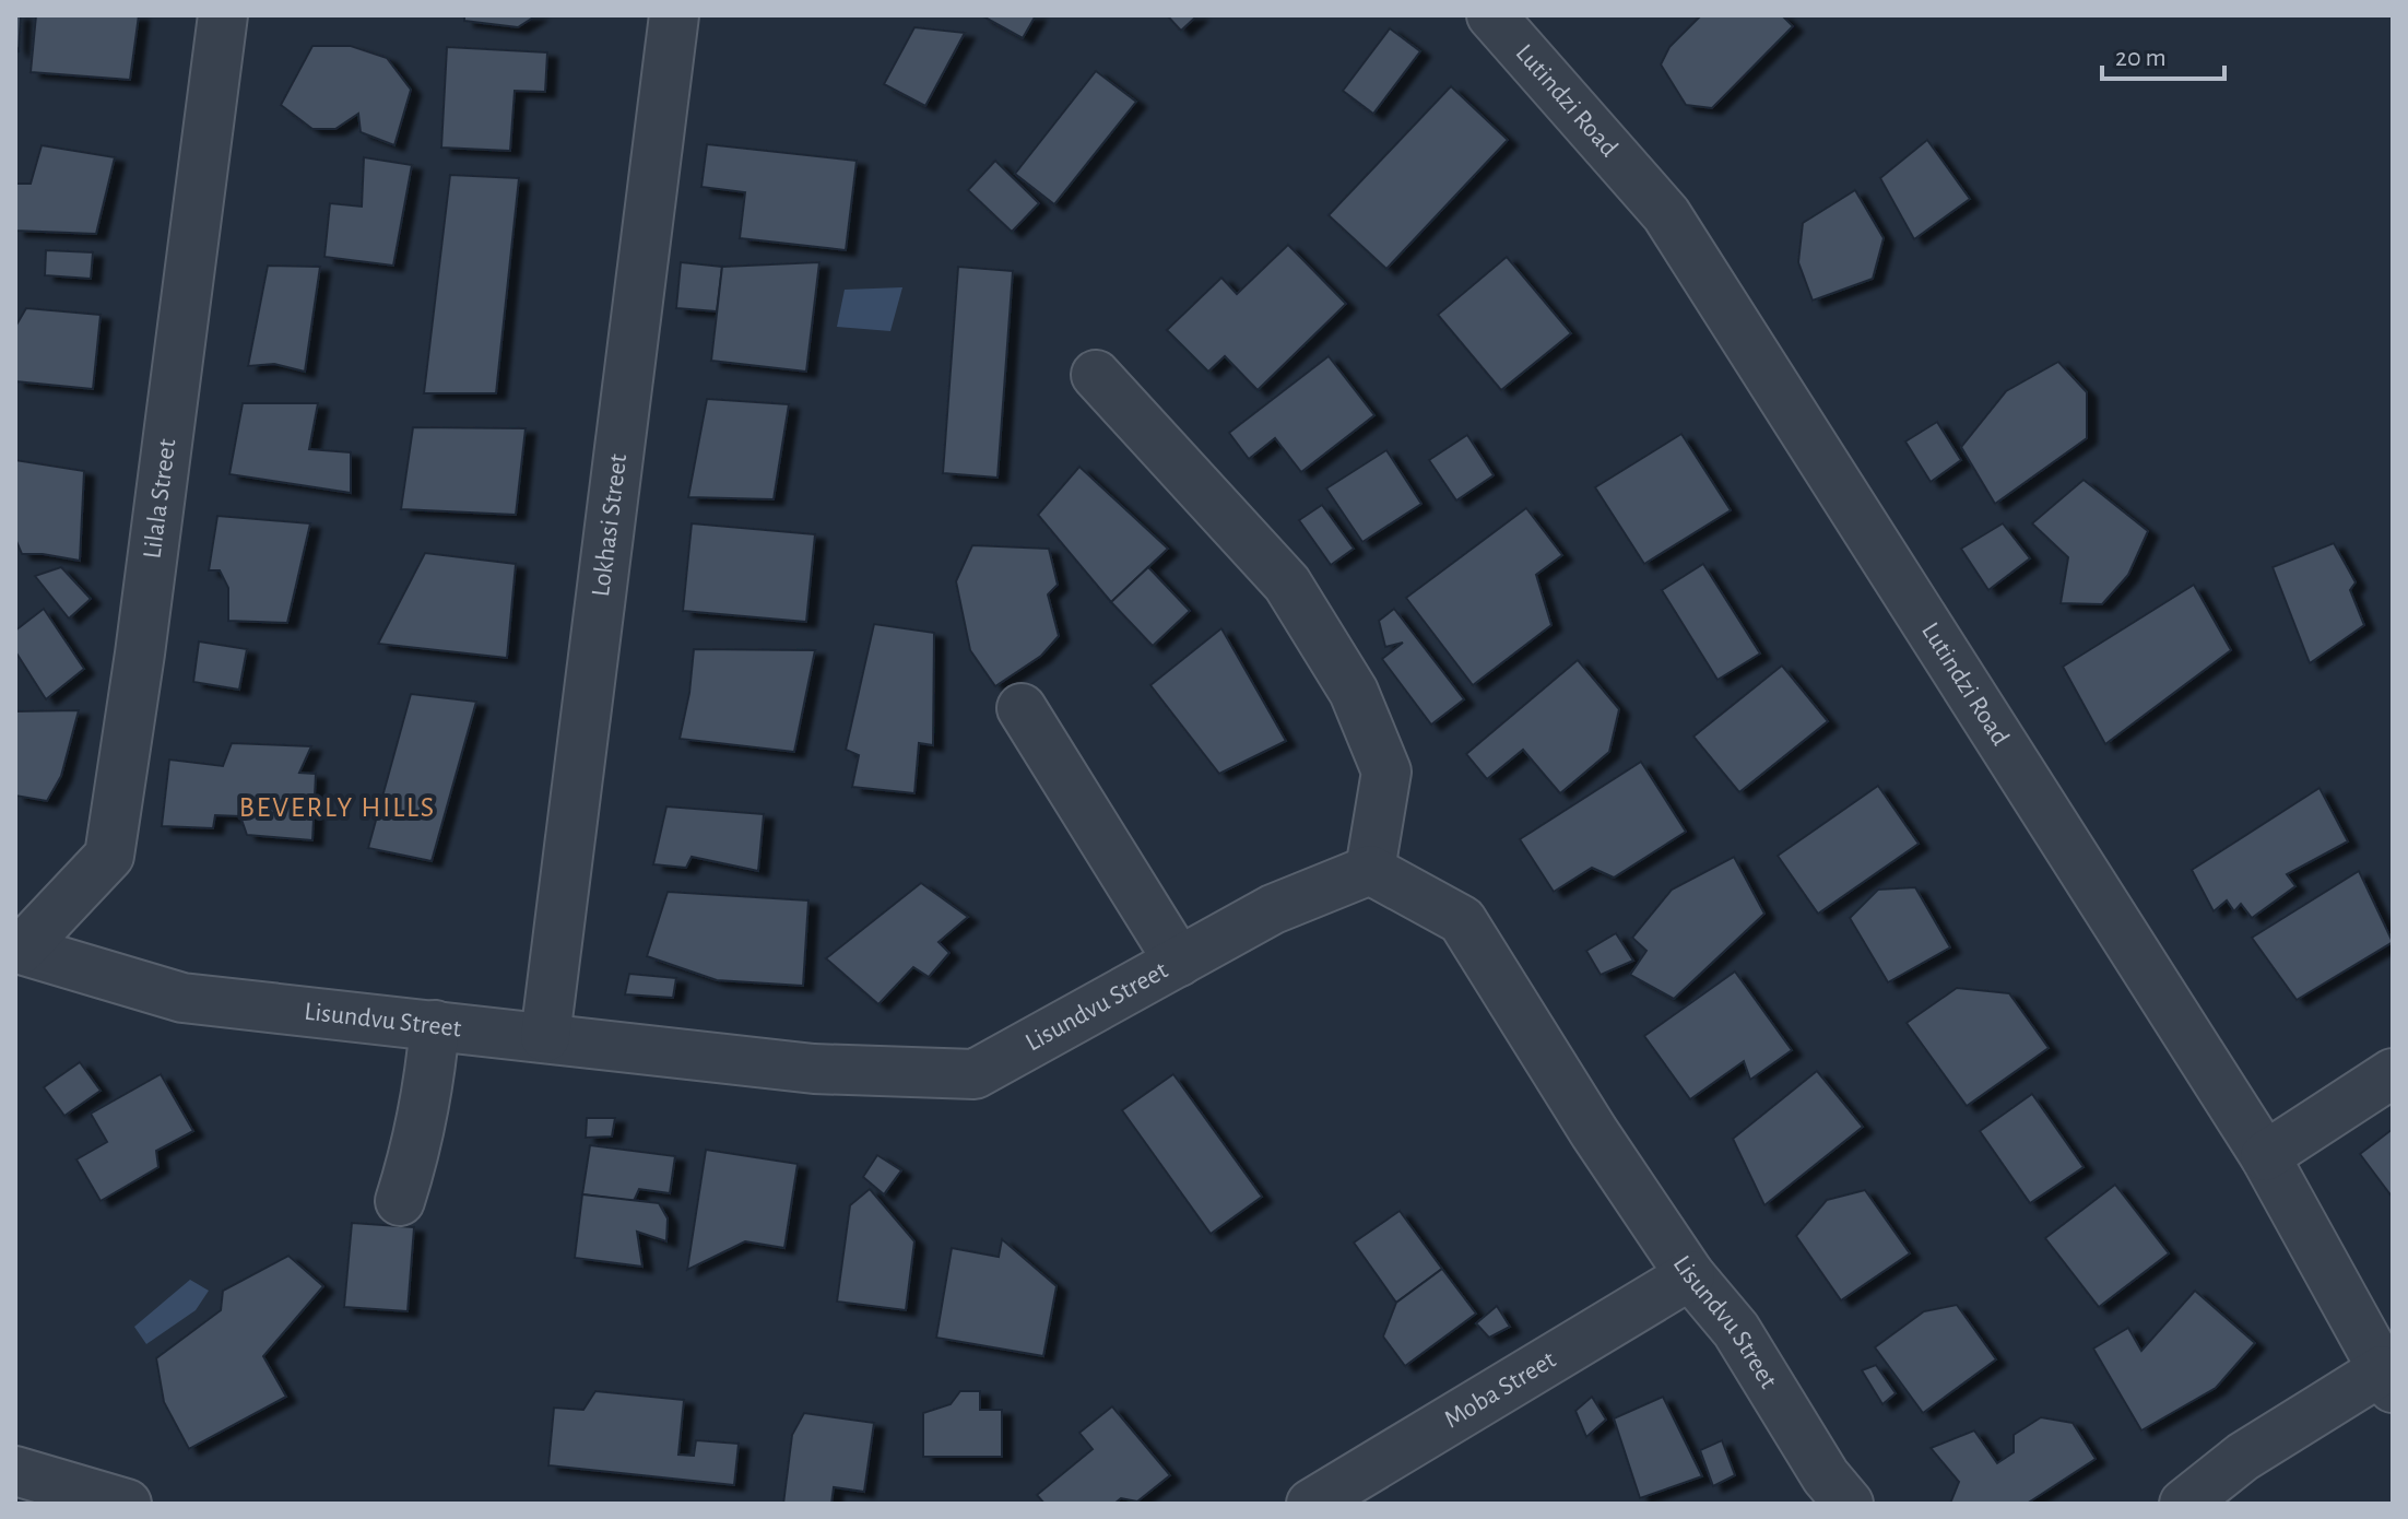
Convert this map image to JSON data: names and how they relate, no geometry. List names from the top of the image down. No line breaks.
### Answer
{"streets":{"street":["Lutindzi Road","Lilala Street","Lokhasi Street","Lisundvu Street","Moba Street"]},"crossings":[["Lilala Street","Lisundvu Street"],["Lokhasi Street","Lisundvu Street"],["Lisundvu Street","Moba Street"]],"districts":["BEVERLY HILLS"],"scale_bar":"20 m"}
